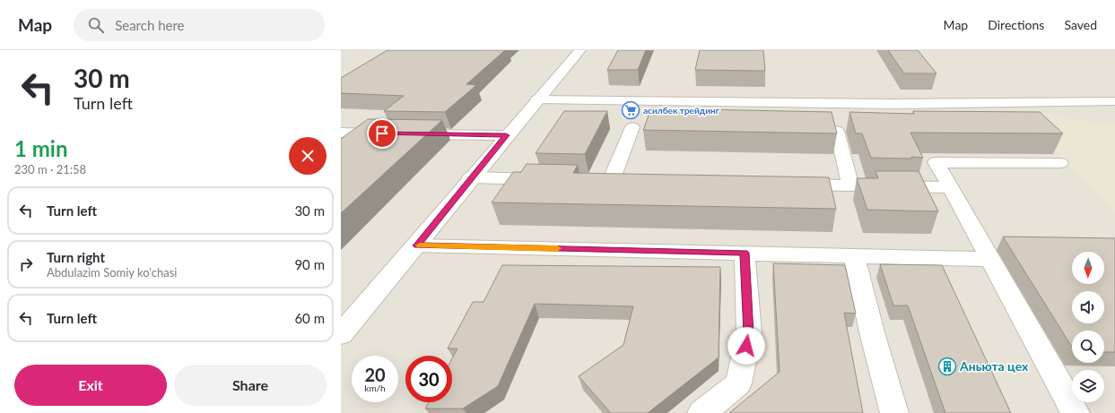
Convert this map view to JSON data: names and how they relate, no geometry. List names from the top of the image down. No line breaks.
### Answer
{"places":{"supermarket":["асилбек трейдинг"],"building":["Аньюта цех"]},"north":"bottom","page":{"header":"Map","search":"Search here","nav":["Map","Directions","Saved"],"turn":["30 m","Turn left"],"heading":["1 min","230 m · 21:58"],"list":[{"name":"Turn left","value":"30 m"},{"name":"Turn right","note":"Abdulazim Somiy ko'chasi","value":"90 m"},{"name":"Turn left","value":"60 m"}],"speed":"20 km/h","limit":"30","buttons":["Exit","Share"]}}
